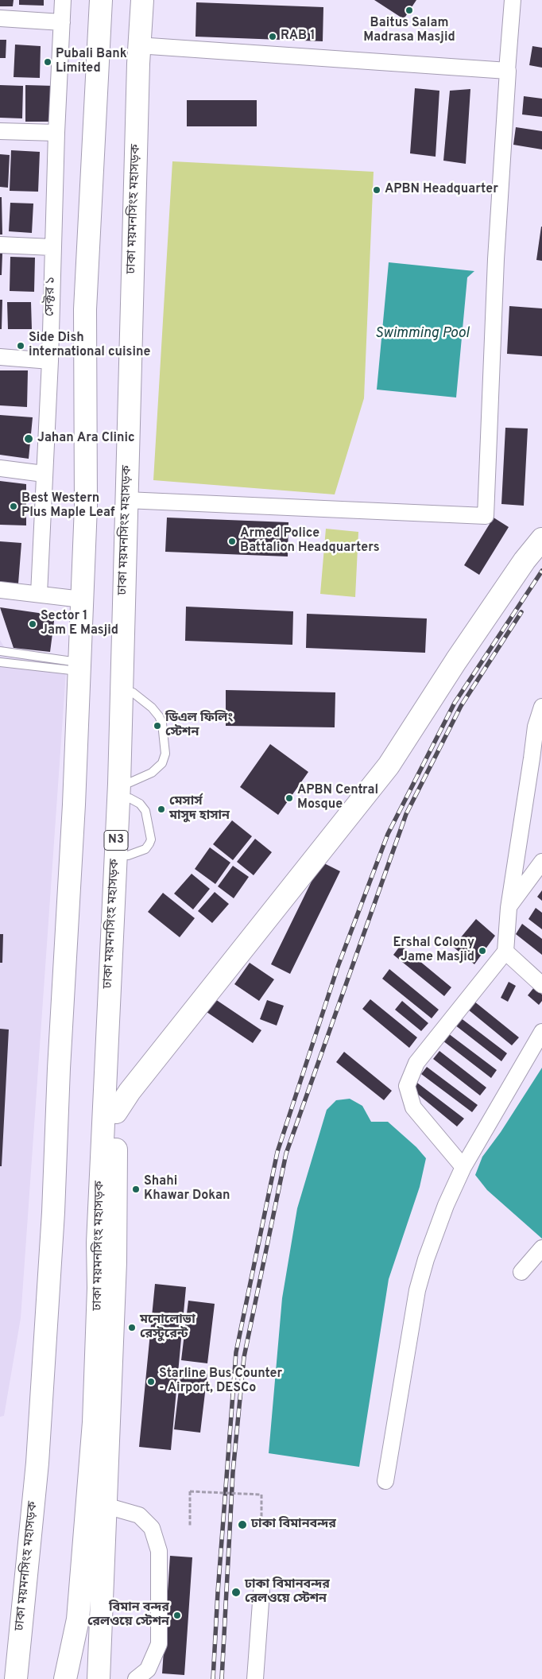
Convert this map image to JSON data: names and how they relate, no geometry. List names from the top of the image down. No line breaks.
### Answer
{"streets":{"main road":["ঢাকা ময়মনসিংহ মহাসড়ক","N3"],"street":["সেক্টর ১"]},"water":["Swimming Pool"],"places":["Baitus Salam Madrasa Masjid","RAB 1","Pubali Bank Limited","APBN Headquarter","Side Dish international cuisine","Jahan Ara Clinic","Best Western Plus Maple Leaf","Armed Police Battalion Headquarters","Sector 1 Jam E Masjid","ডিএল ফিলিং স্টেশন","APBN Central Mosque","মেসার্স মাসুদ হাসান","Ershal Colony Jame Masjid","Shahi Khawar Dokan","মনোলোভা রেস্টুরেন্ট","Starline Bus Counter - Airport, DESCo","ঢাকা বিমানবন্দর","ঢাকা বিমানবন্দর রেলওয়ে স্টেশন","বিমান বন্দর রেলওয়ে স্টেশন"]}
